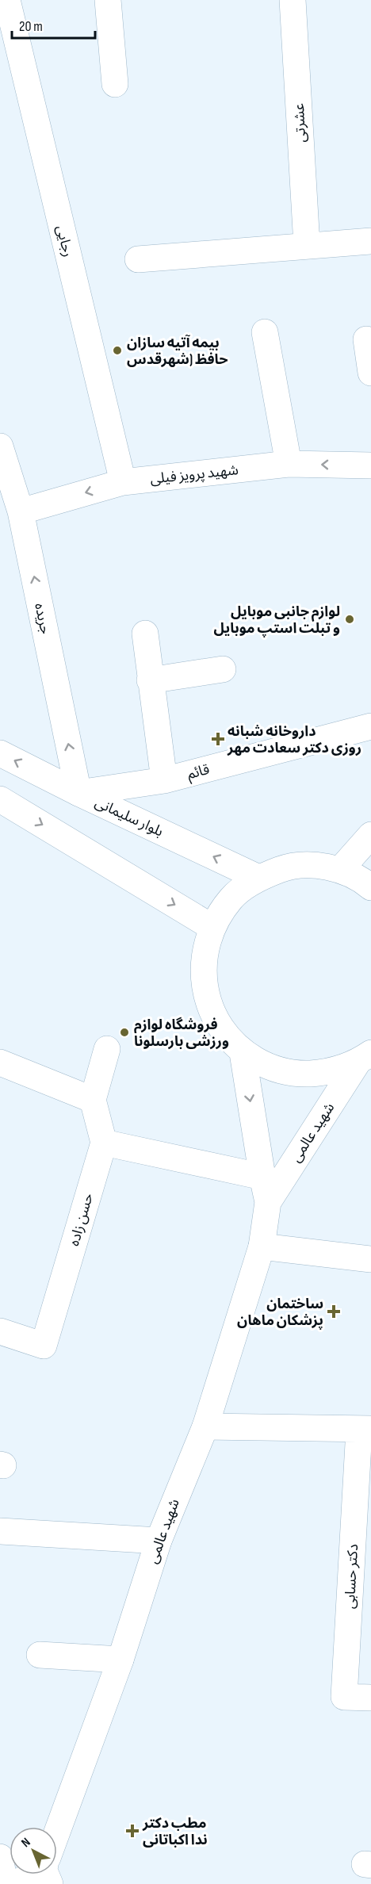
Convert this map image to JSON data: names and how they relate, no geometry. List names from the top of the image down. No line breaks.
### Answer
{"streets":{"street":["عشرتی","رجایی","شهید پرویز فیلی","جریده","قائم","بلوار سلیمانی","شهید عالمی","حسن زاده","دکتر حسابی"]},"crossings":[["رجایی","شهید پرویز فیلی"],["شهید پرویز فیلی","جریده"],["جریده","قائم"],["جریده","بلوار سلیمانی"],["قائم","بلوار سلیمانی"]],"places":{"other":["بیمه آتیه سازان حافظ (شهرقدس","لوازم جانبی موبایل و تبلت استپ موبایل","فروشگاه لوازم ورزشی بارسلونا"],"health":["داروخانه شبانه روزی دکتر سعادت مهر","ساختمان پزشکان ماهان","مطب دکتر ندا اکباتانی"]},"scale_bar":"20 m","north":"top left"}
